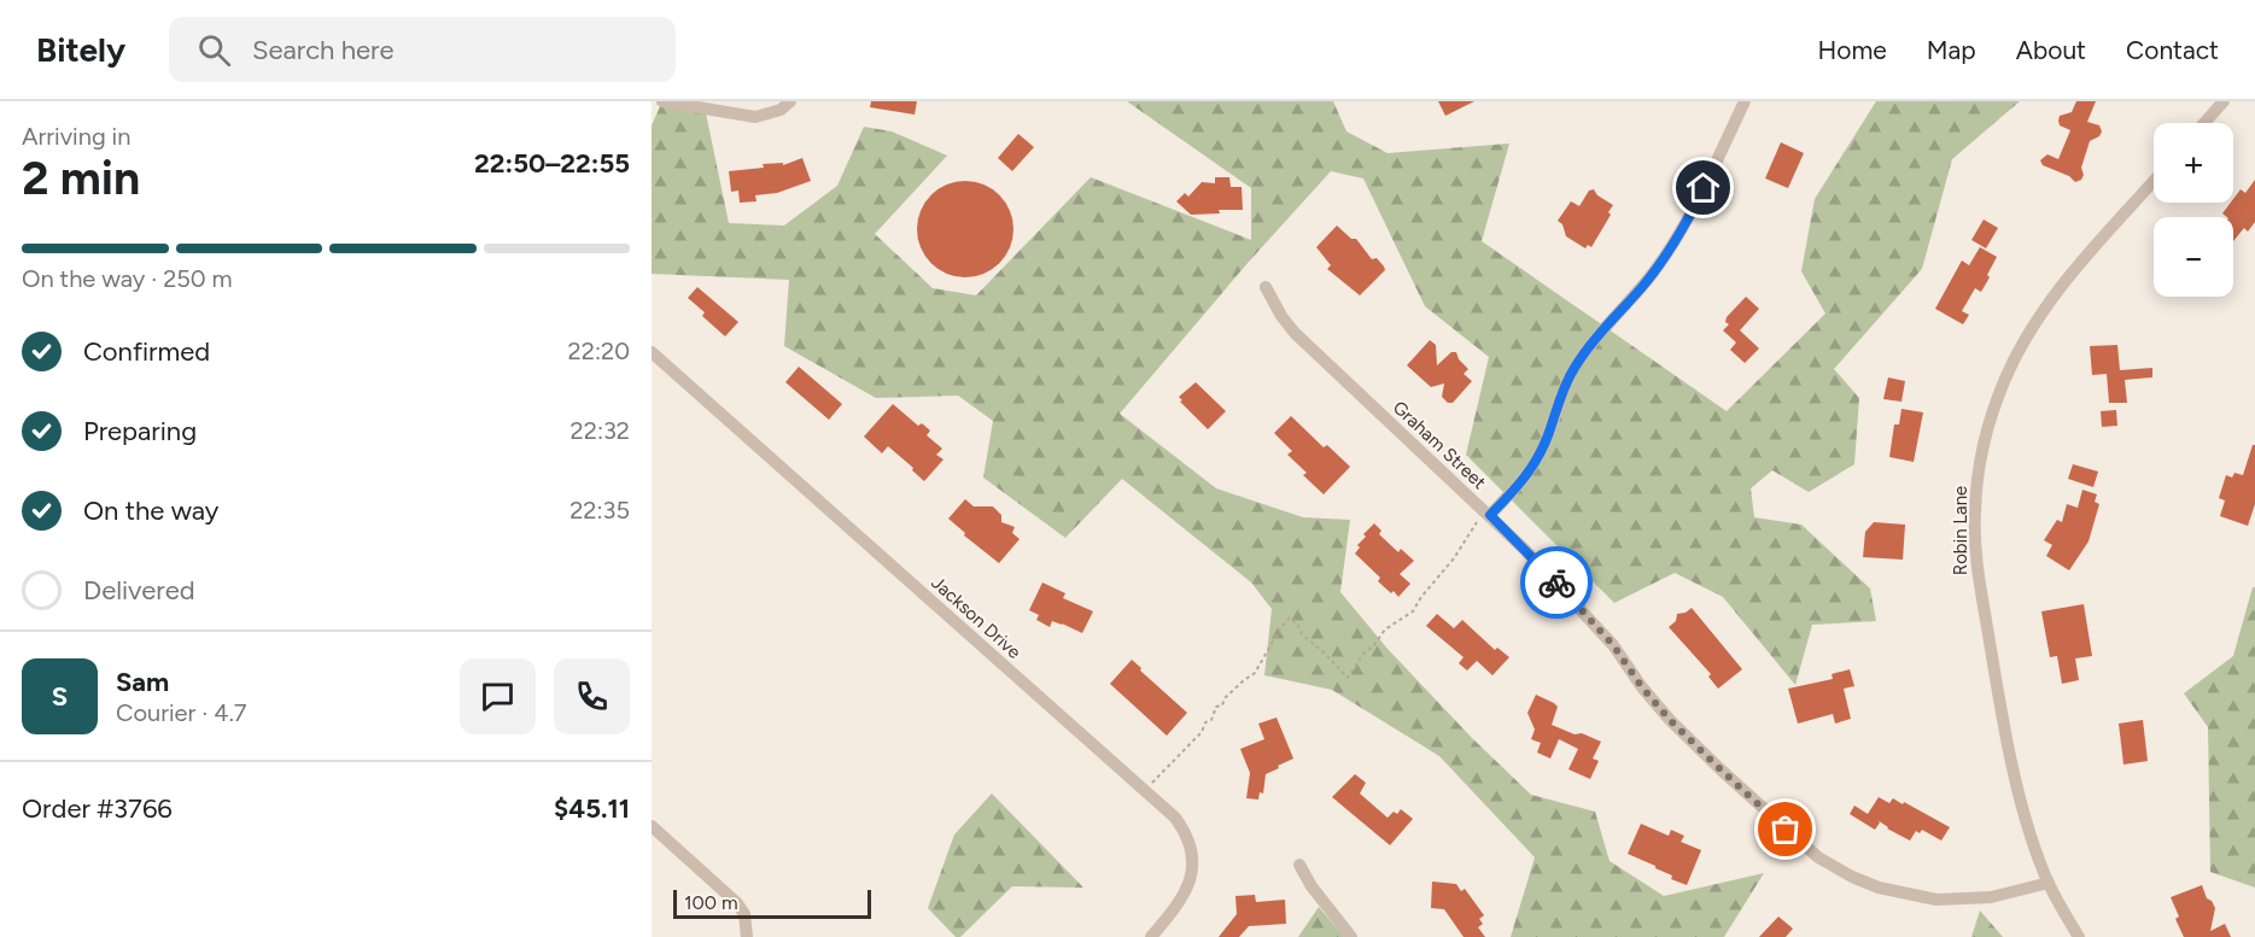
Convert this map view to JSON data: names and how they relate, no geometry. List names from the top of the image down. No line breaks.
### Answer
{"streets":{"street":["Graham Street","Robin Lane","Jackson Drive"]},"crossings":[["Graham Street","Robin Lane"]],"scale_bar":"100 m","page":{"header":"Bitely","search":"Search here","nav":["Home","Map","About","Contact"],"heading":["2 min","Arriving in","22:50–22:55"],"panel":["Sam","Courier · 4.7","Order #3766","$45.11"],"map_buttons":["+","−"],"bar":"On the way · 250 m","list":[["Confirmed","22:20"],["Preparing","22:32"],["On the way","22:35"],"Delivered"],"round":"S","scale":"100 m"}}
